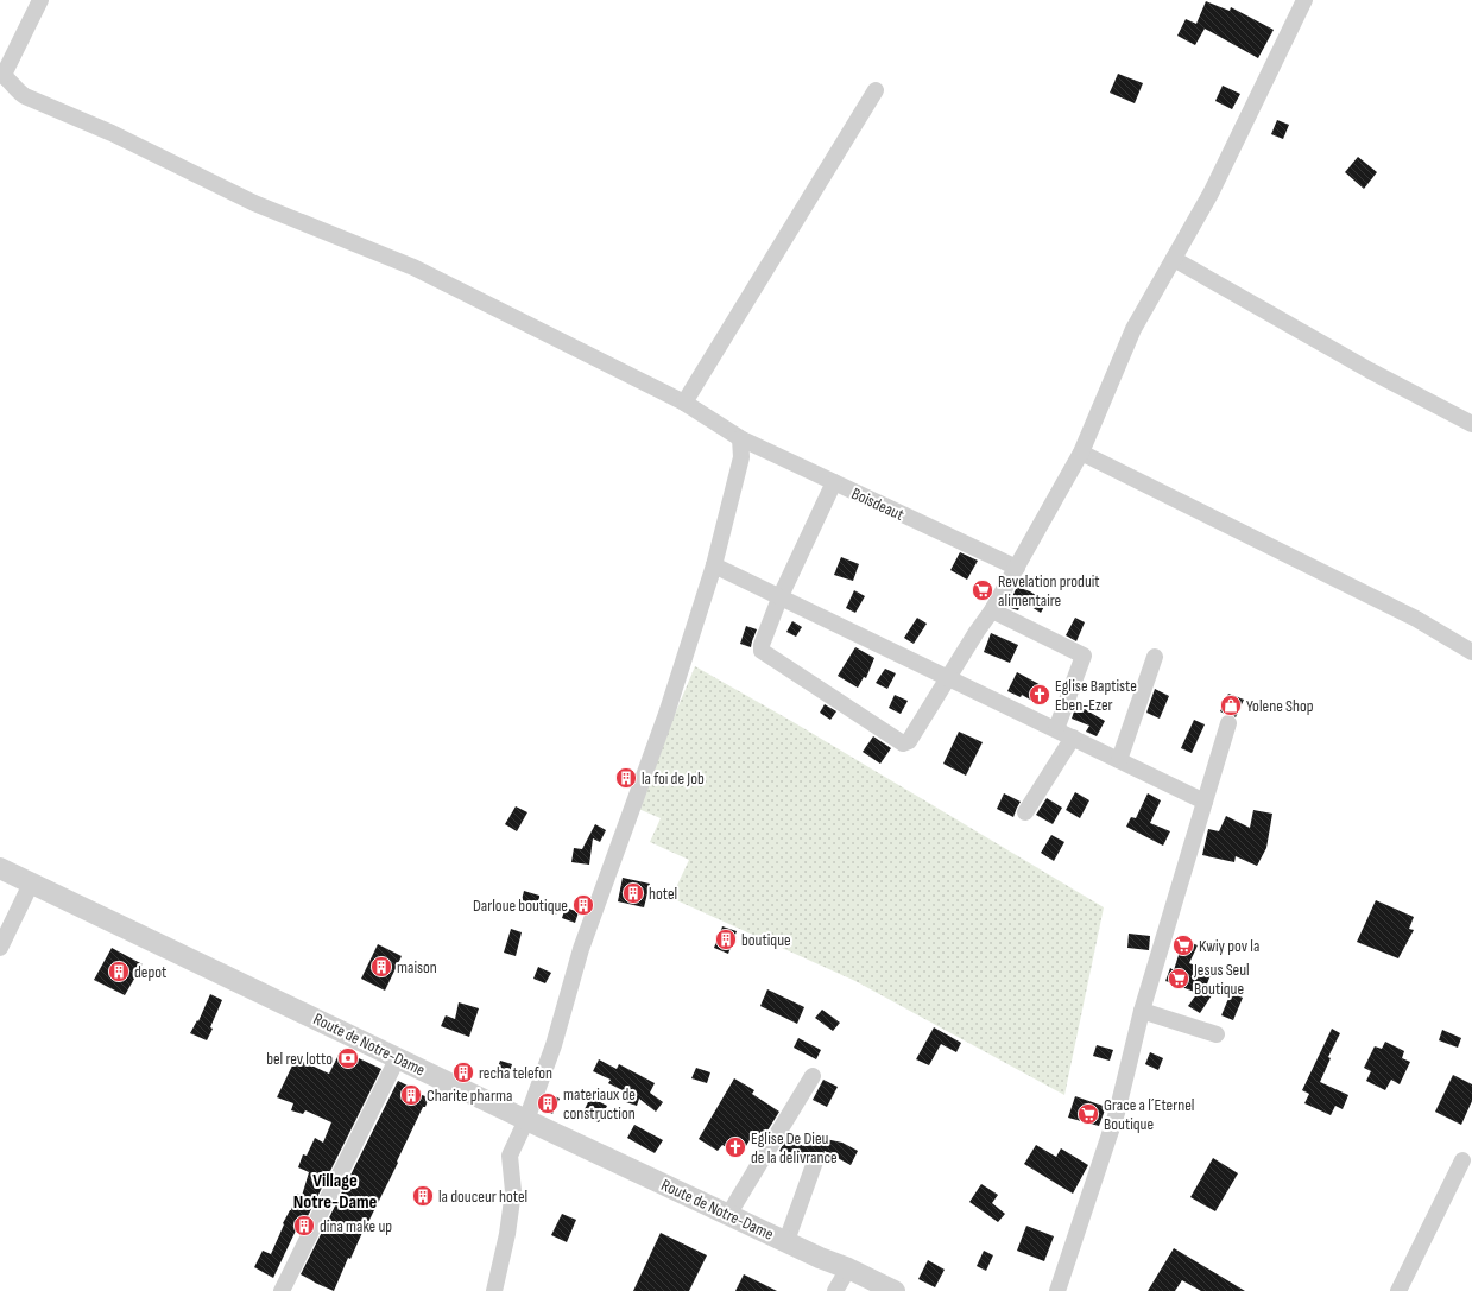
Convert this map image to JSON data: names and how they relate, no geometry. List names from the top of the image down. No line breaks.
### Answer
{"streets":{"street":["Boisdeaut","Route de Notre-Dame"]},"districts":["Village Notre-Dame"],"places":{"supermarket":["Revelation produit alimentaire","Kwiy pov la","Jesus Seul Boutique","Grace a l´Eternel Boutique"],"church":["Eglise Baptiste Eben-Ezer","Eglise De Dieu de la delivrance"],"shop":["Yolene Shop"],"building":["la foi de Job","hotel","Darloue boutique","boutique","maison","depot","recha telefon","Charite pharma","materiaux de construction","la douceur hotel","dina make up"],"bank":["bel rev lotto"]}}
